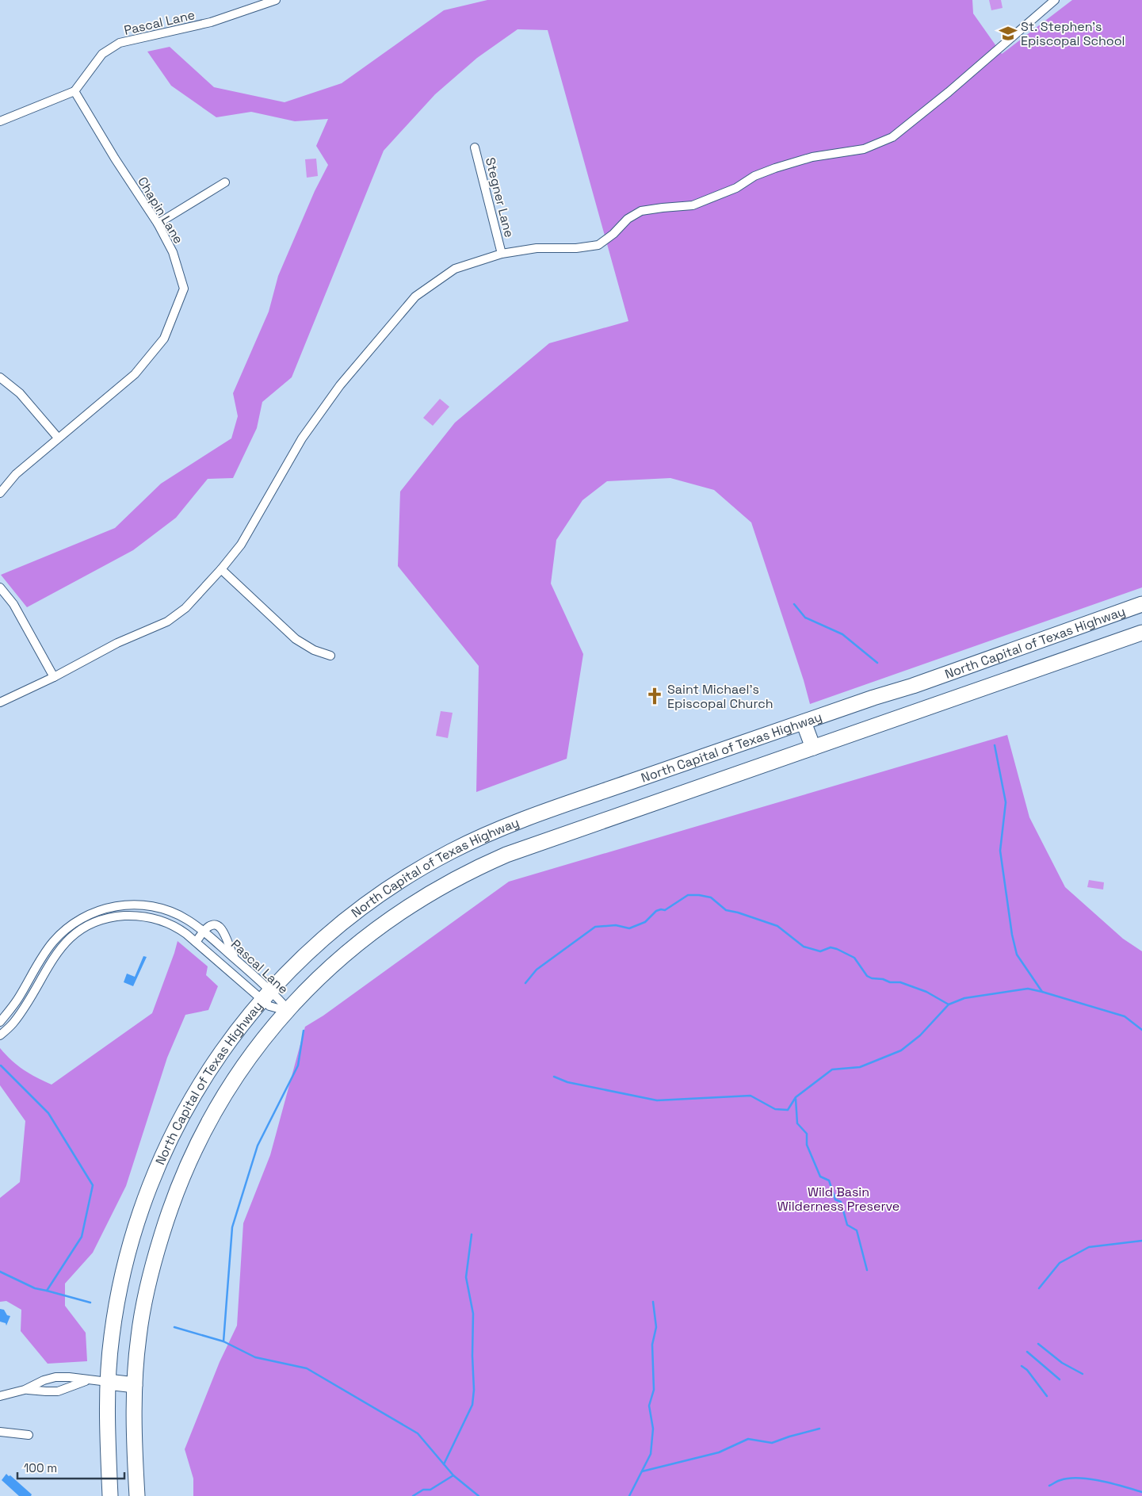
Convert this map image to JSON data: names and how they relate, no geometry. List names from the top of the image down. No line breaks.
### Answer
{"streets":{"highway":["North Capital of Texas Highway"],"street":["Pascal Lane","Stegner Lane","Chapin Lane"]},"crossings":[["Pascal Lane","Chapin Lane"],["Pascal Lane","North Capital of Texas Highway"]],"parks":["Wild Basin Wilderness Preserve"],"places":{"school or university":["St. Stephen's Episcopal School"],"church":["Saint Michael's Episcopal Church"]},"scale_bar":"100 m"}
